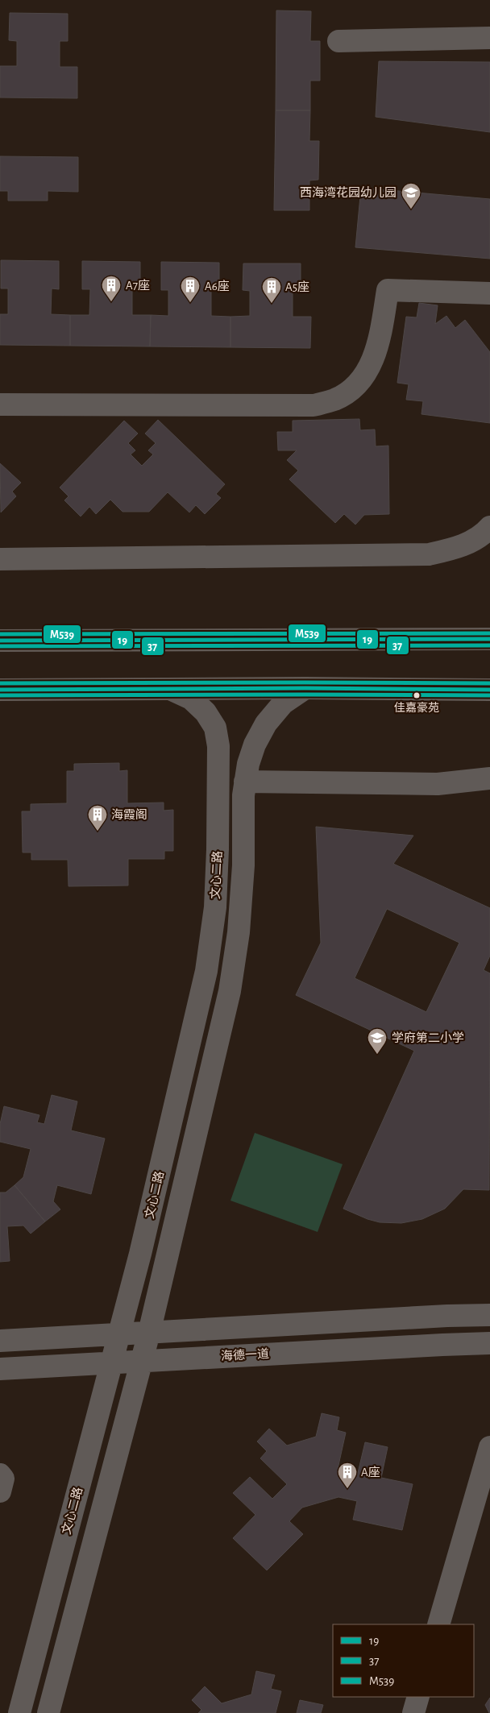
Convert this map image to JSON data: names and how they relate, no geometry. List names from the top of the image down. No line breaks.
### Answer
{"streets":{"street":["文心二路","海德一道"]},"crossings":[["文心二路","海德一道"]],"places":{"school or university":["西海湾花园幼儿园","学府第二小学"],"building":["A7座","A6座","A5座","海霞阁","A座"],"other":["佳嘉豪苑"]},"lines":["transit line M539","transit line 19","transit line 37"],"legend":["19","37","M539"]}
